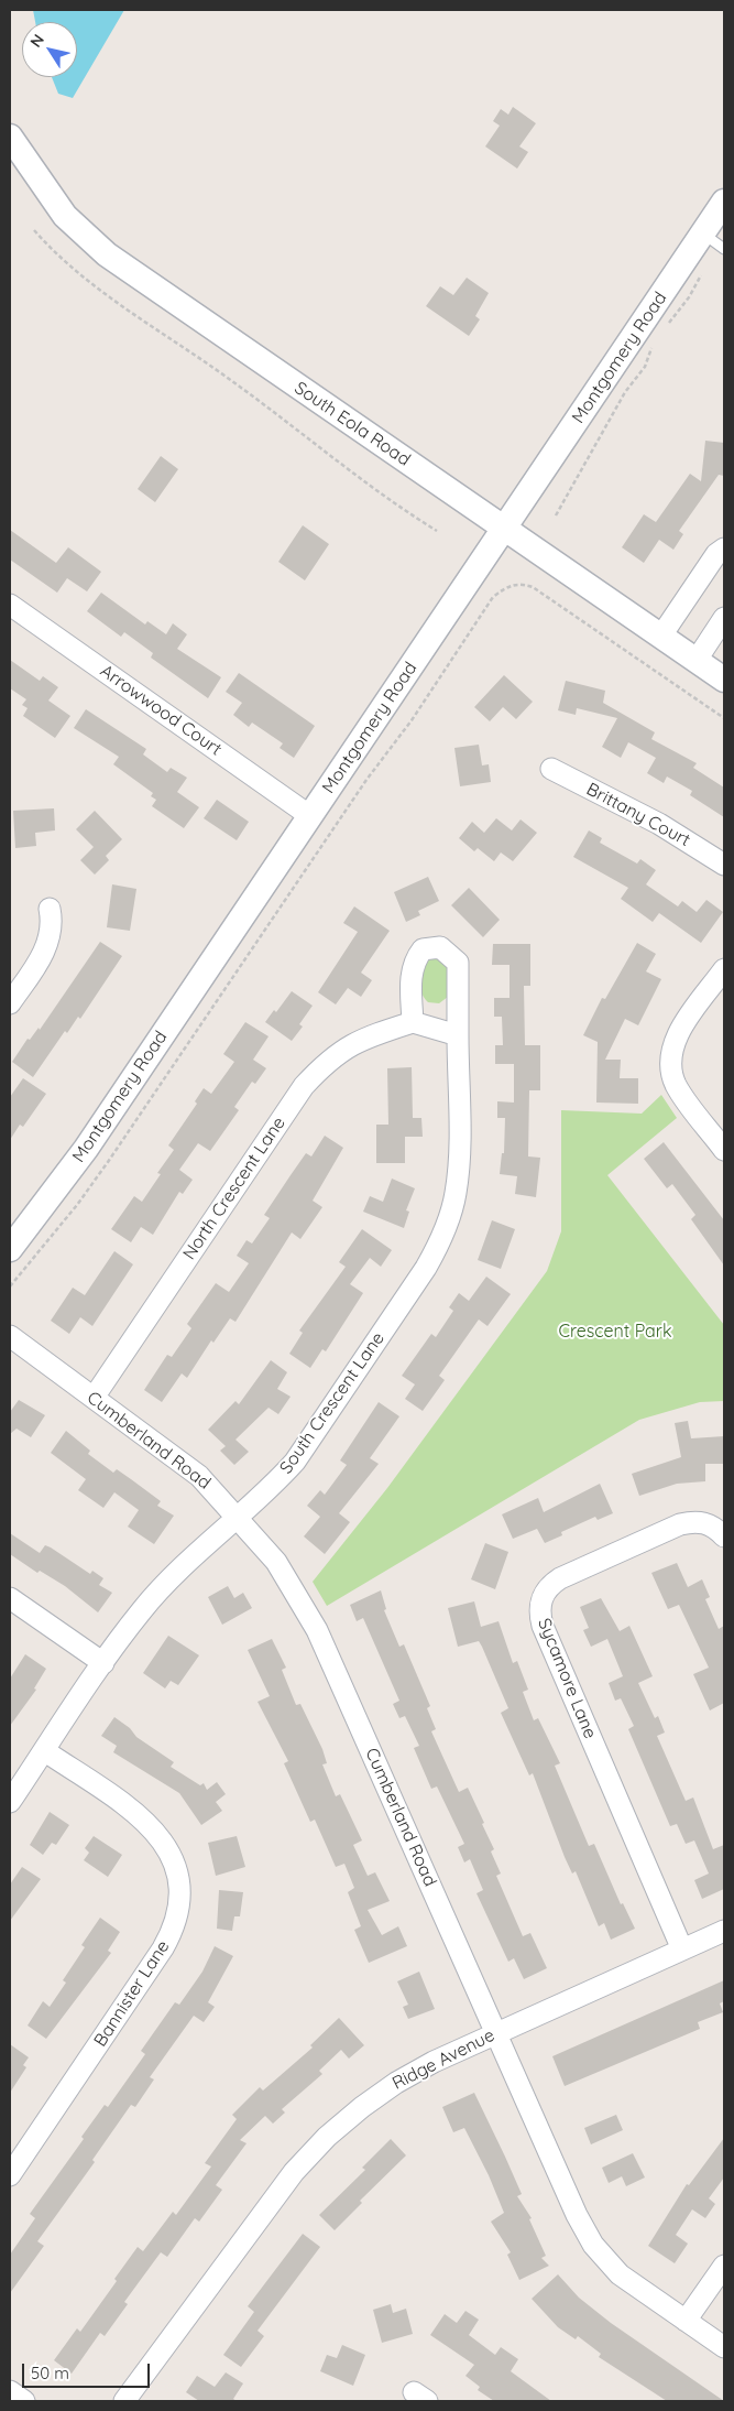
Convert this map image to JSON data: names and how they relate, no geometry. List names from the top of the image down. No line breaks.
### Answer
{"streets":{"street":["Montgomery Road","South Eola Road","Arrowwood Court","Brittany Court","North Crescent Lane","South Crescent Lane","Cumberland Road","Sycamore Lane","Bannister Lane","Ridge Avenue"]},"crossings":[["Montgomery Road","South Eola Road"],["Montgomery Road","Arrowwood Court"],["North Crescent Lane","South Crescent Lane"],["North Crescent Lane","Cumberland Road"],["South Crescent Lane","Cumberland Road"],["South Crescent Lane","Bannister Lane"],["Cumberland Road","Ridge Avenue"],["Sycamore Lane","Ridge Avenue"]],"parks":["Crescent Park"],"scale_bar":"50 m","north":"top left"}
